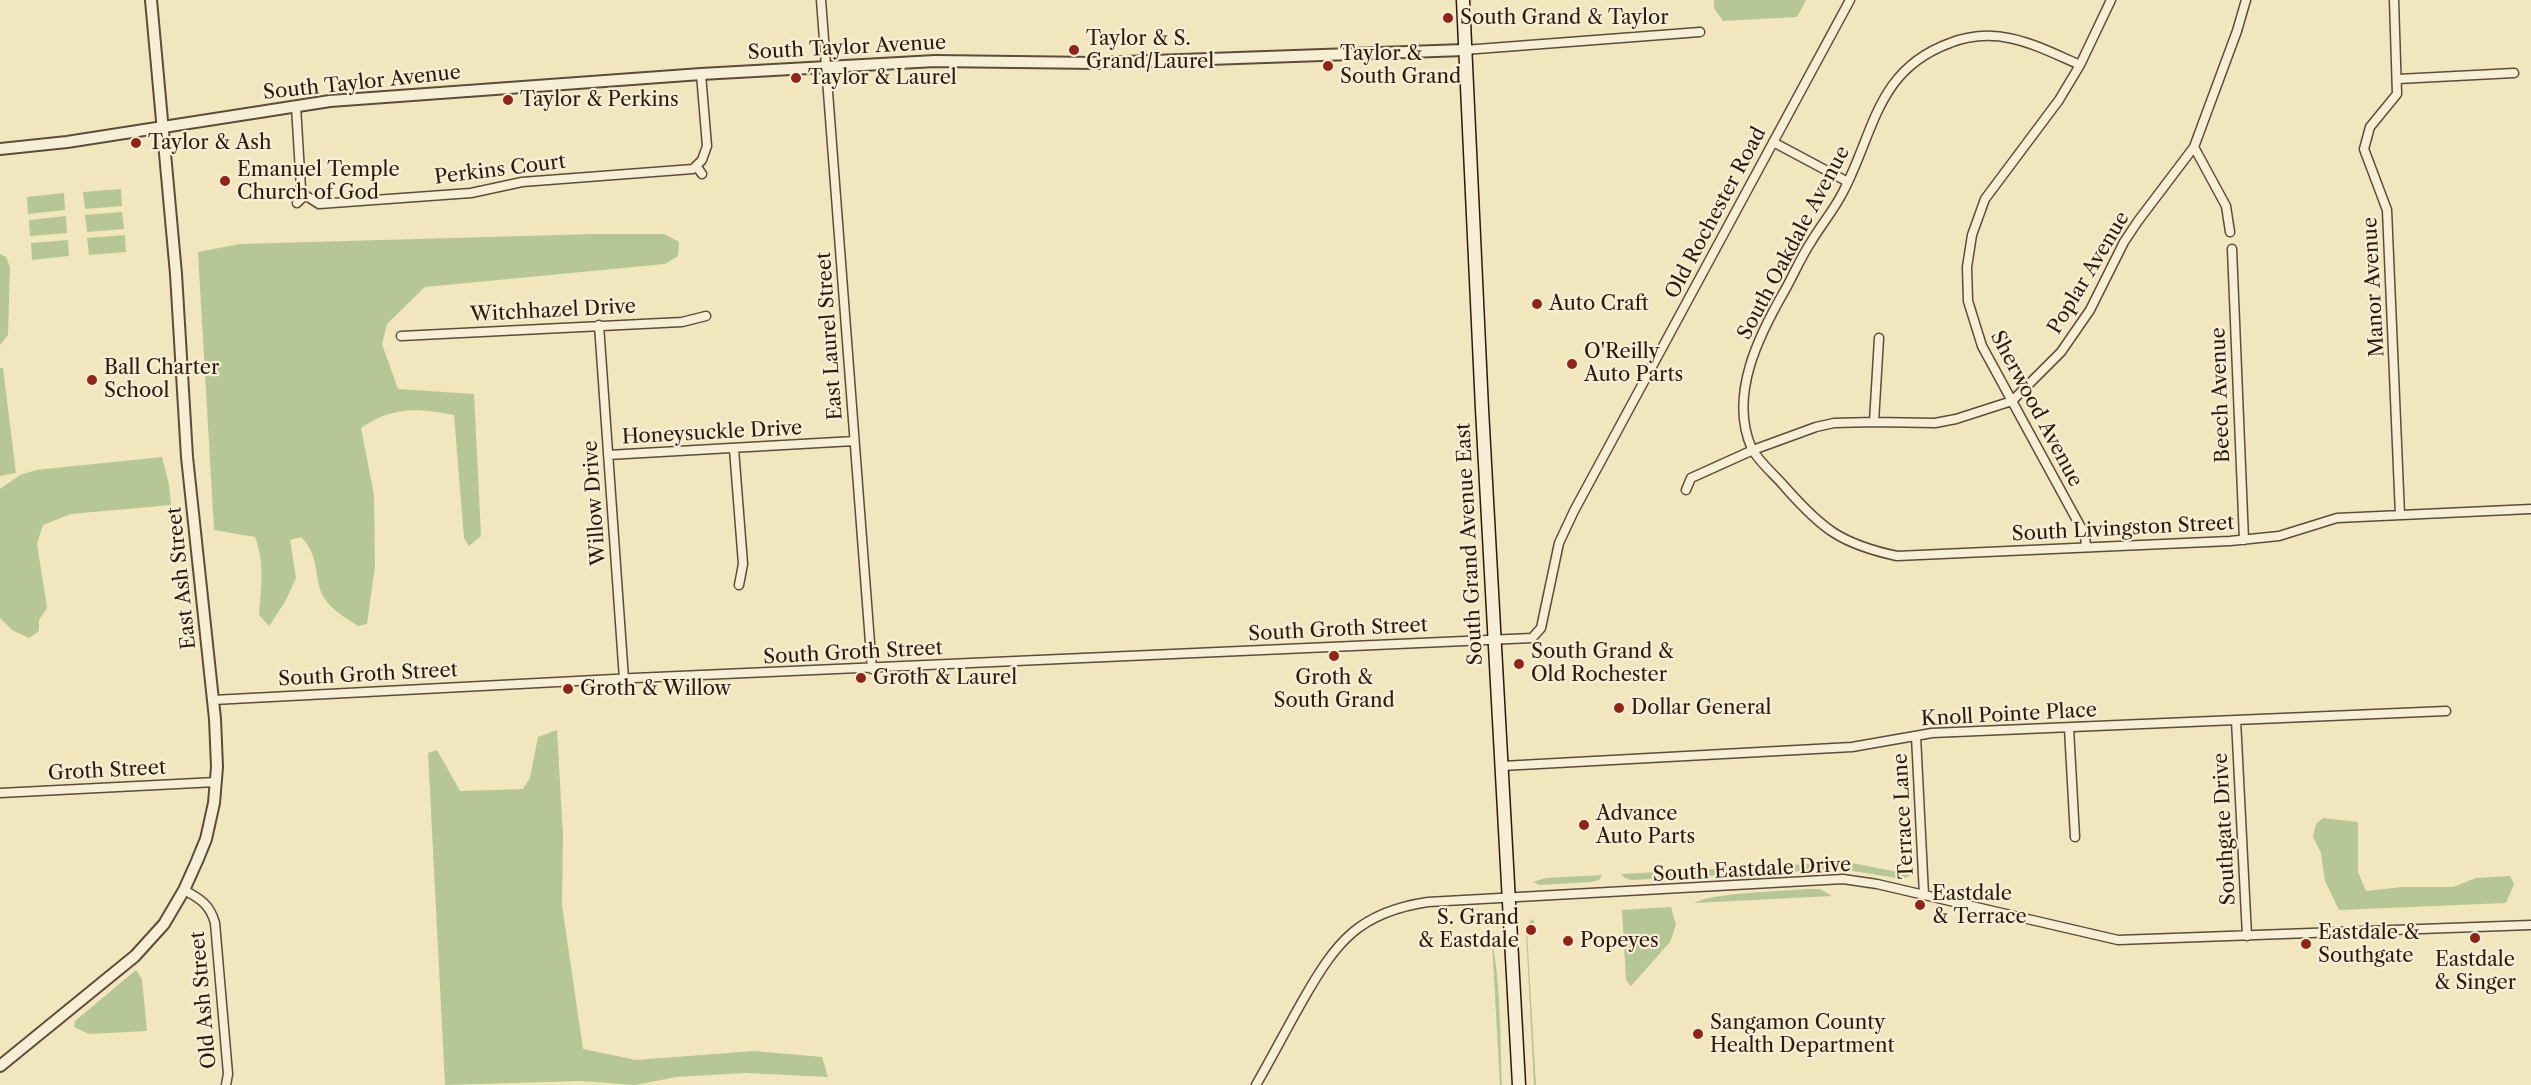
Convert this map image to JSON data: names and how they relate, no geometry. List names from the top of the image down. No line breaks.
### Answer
{"streets":{"main road":["South Grand Avenue East"],"street":["South Taylor Avenue","Perkins Court","Old Rochester Road","South Oakdale Avenue","Poplar Avenue","Manor Avenue","Witchhazel Drive","East Laurel Street","Beech Avenue","Sherwood Avenue","Honeysuckle Drive","Willow Drive","South Livingston Street","East Ash Street","South Groth Street","Knoll Pointe Place","Groth Street","Terrace Lane","Southgate Drive","South Eastdale Drive","Old Ash Street"]},"crossings":[["South Taylor Avenue","Perkins Court"],["South Taylor Avenue","East Laurel Street"],["South Taylor Avenue","South Grand Avenue East"],["South Taylor Avenue","East Ash Street"],["Old Rochester Road","South Grand Avenue East"],["Old Rochester Road","South Groth Street"],["South Oakdale Avenue","Poplar Avenue"],["South Oakdale Avenue","Sherwood Avenue"],["South Oakdale Avenue","South Livingston Street"],["Poplar Avenue","Sherwood Avenue"],["Poplar Avenue","South Livingston Street"],["Manor Avenue","South Livingston Street"],["Witchhazel Drive","Willow Drive"],["East Laurel Street","Honeysuckle Drive"],["East Laurel Street","South Groth Street"],["Beech Avenue","South Livingston Street"],["Sherwood Avenue","South Livingston Street"],["Honeysuckle Drive","Willow Drive"],["Willow Drive","South Groth Street"],["South Grand Avenue East","South Groth Street"],["South Grand Avenue East","Knoll Pointe Place"],["South Grand Avenue East","South Eastdale Drive"],["East Ash Street","South Groth Street"],["East Ash Street","Groth Street"],["East Ash Street","Old Ash Street"],["Knoll Pointe Place","Terrace Lane"],["Knoll Pointe Place","Southgate Drive"],["Terrace Lane","South Eastdale Drive"],["Southgate Drive","South Eastdale Drive"]],"places":["South Grand & Taylor","Taylor & S. Grand/Laurel","Taylor & South Grand","Taylor & Laurel","Taylor & Perkins","Taylor & Ash","Emanuel Temple Church of God","Auto Craft","O'Reilly Auto Parts","Ball Charter School","Groth & South Grand","South Grand & Old Rochester","Groth & Laurel","Groth & Willow","Dollar General","Advance Auto Parts","Eastdale & Terrace","S. Grand & Eastdale","Eastdale & Singer","Popeyes","Eastdale & Southgate","Sangamon County Health Department"]}
